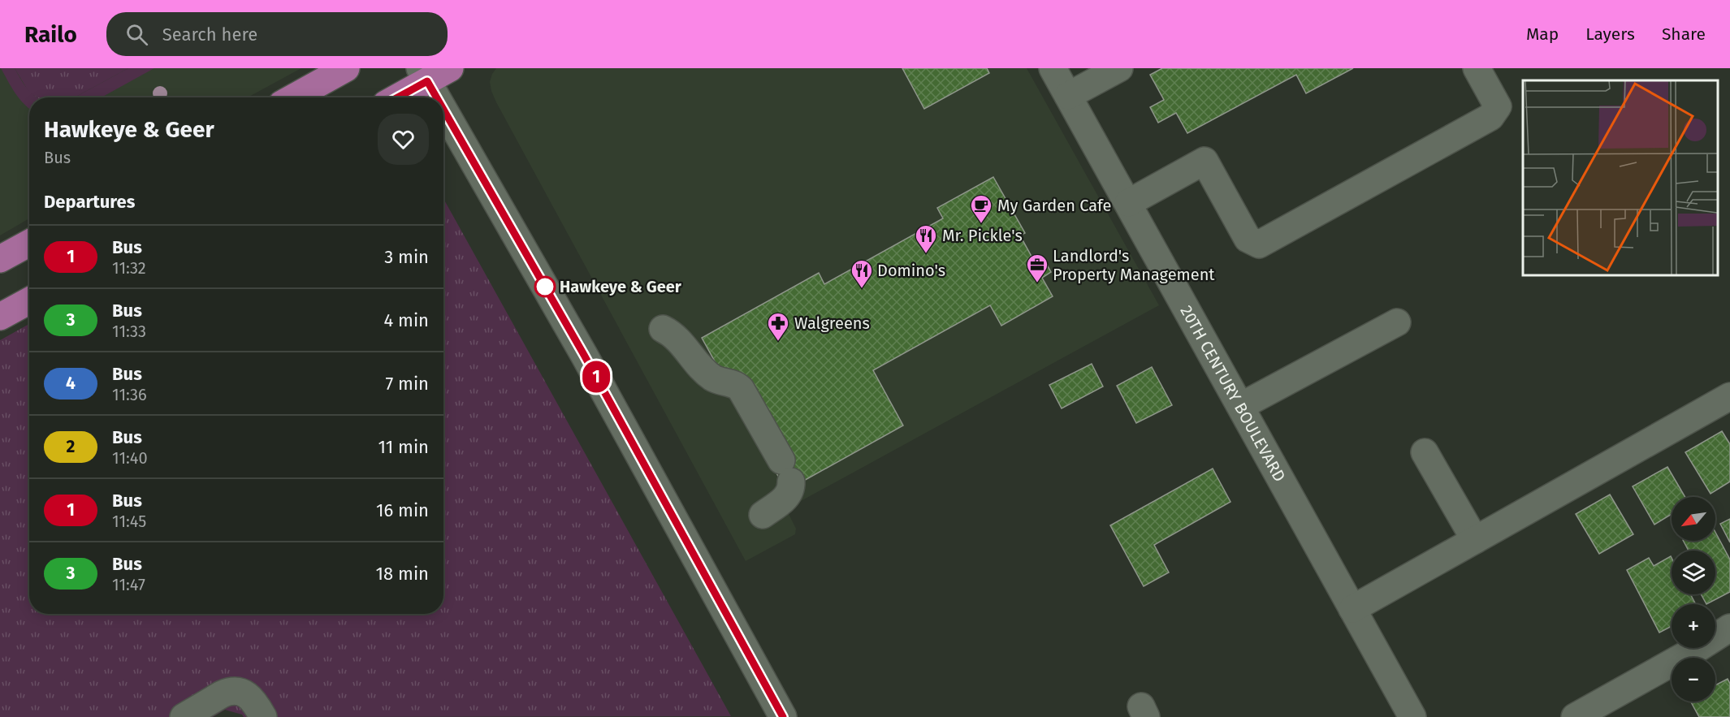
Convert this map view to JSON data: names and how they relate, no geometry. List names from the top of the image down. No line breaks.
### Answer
{"streets":{"street":["20TH CENTURY BOULEVARD"]},"places":{"cafe":["My Garden Cafe"],"restaurant":["Mr. Pickle's","Domino's"],"office":["Landlord's Property Management"],"other":["Hawkeye & Geer"],"pharmacy":["Walgreens"]},"lines":["bus line 1"],"north":"bottom left","page":{"header":"Railo","search":"Search here","nav":["Map","Layers","Share"],"on_map":"1","heading":[["Hawkeye & Geer","Bus"],"Departures"],"list":[{"mark":"1","name":"Bus","note":"11:32","value":"3 min"},{"mark":"3","name":"Bus","note":"11:33","value":"4 min"},{"mark":"4","name":"Bus","note":"11:36","value":"7 min"},{"mark":"2","name":"Bus","note":"11:40","value":"11 min"},{"mark":"1","name":"Bus","note":"11:45","value":"16 min"},{"mark":"3","name":"Bus","note":"11:47","value":"18 min"}],"map_buttons":["+","−"]}}
